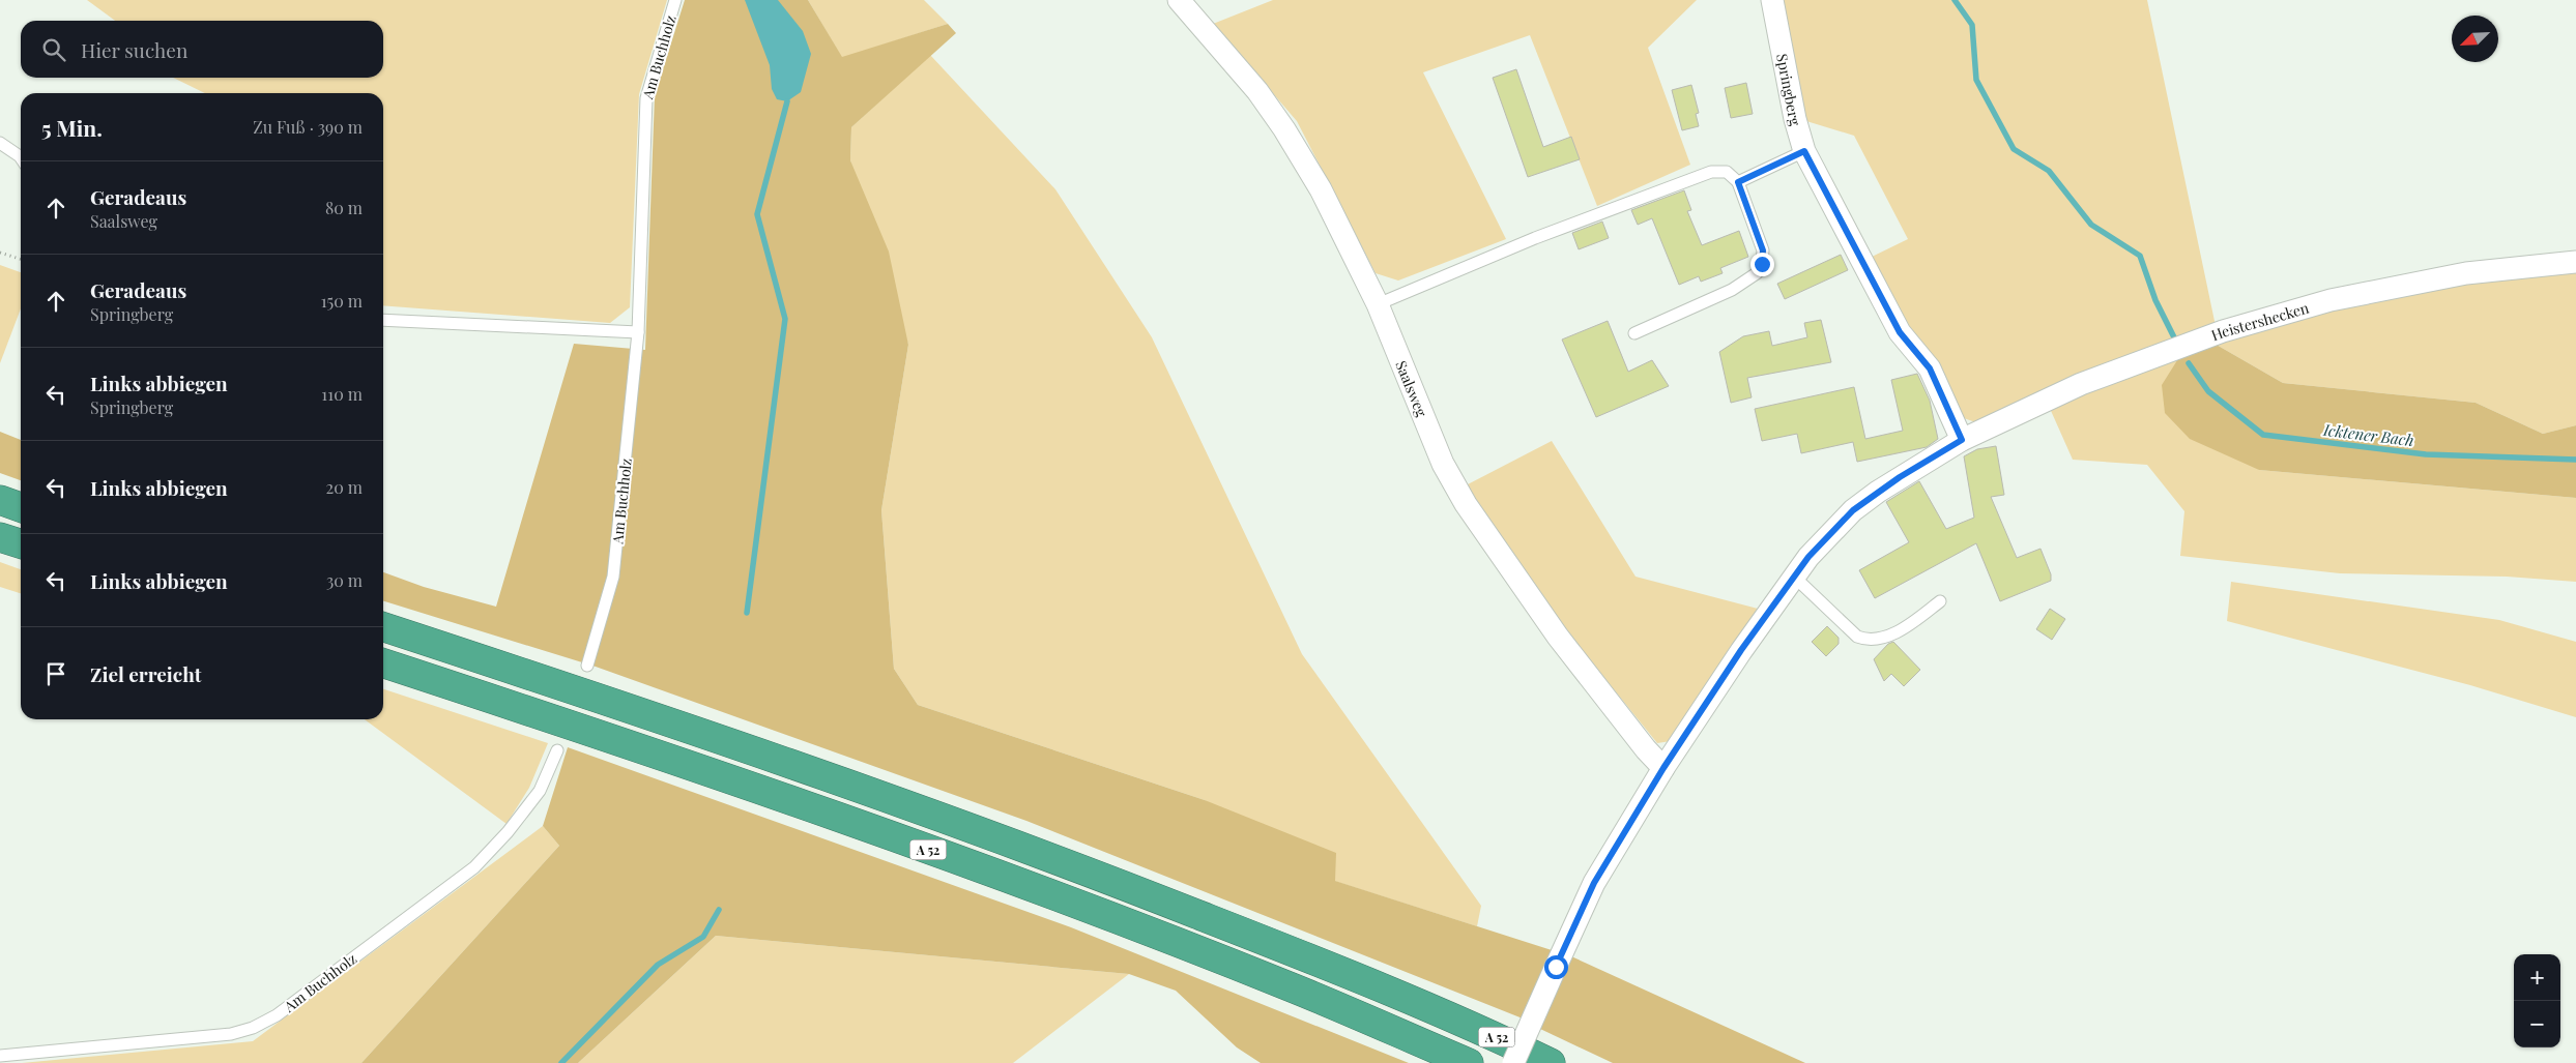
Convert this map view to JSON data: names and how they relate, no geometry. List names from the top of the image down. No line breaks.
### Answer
{"streets":{"highway":["A 52"],"street":["Springberg","Heistershecken","Saalsweg"],"lane":["Am Buchholz"]},"crossings":[["Springberg","Heistershecken"]],"water":["Icktener Bach"],"north":"bottom left","page":{"search":"Hier suchen","heading":["5 Min.","Zu Fuß · 390 m"],"list":[["Geradeaus","Saalsweg","80 m"],["Geradeaus","Springberg","150 m"],["Links abbiegen","Springberg","110 m"],["Links abbiegen","20 m"],["Links abbiegen","30 m"],"Ziel erreicht"],"map_buttons":["+","−"]}}
